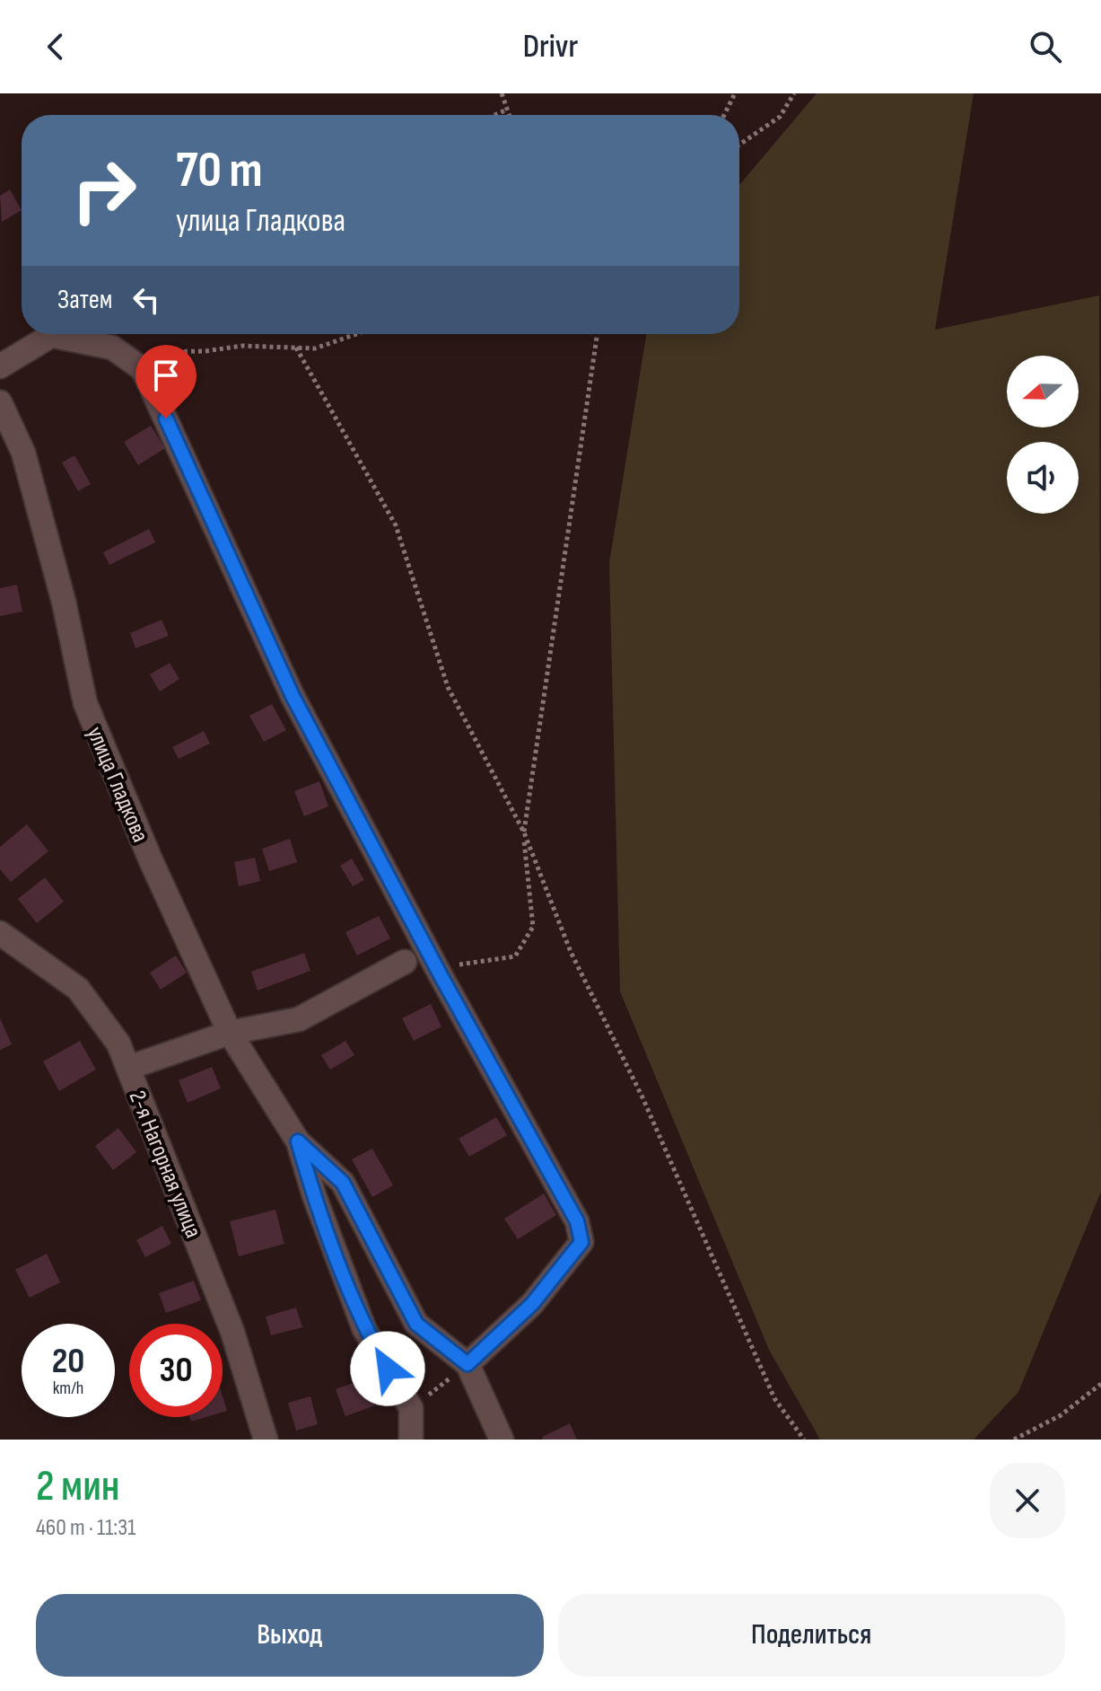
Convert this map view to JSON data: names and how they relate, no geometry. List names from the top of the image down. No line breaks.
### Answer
{"streets":{"street":["улица Гладкова","2-я Нагорная улица"]},"north":"left","page":{"header":"Drivr","turn":["70 m","улица Гладкова"],"then":"Затем","speed":"20 km/h","limit":"30","heading":["2 мин","460 m · 11:31"],"buttons":["Выход","Поделиться"]}}
